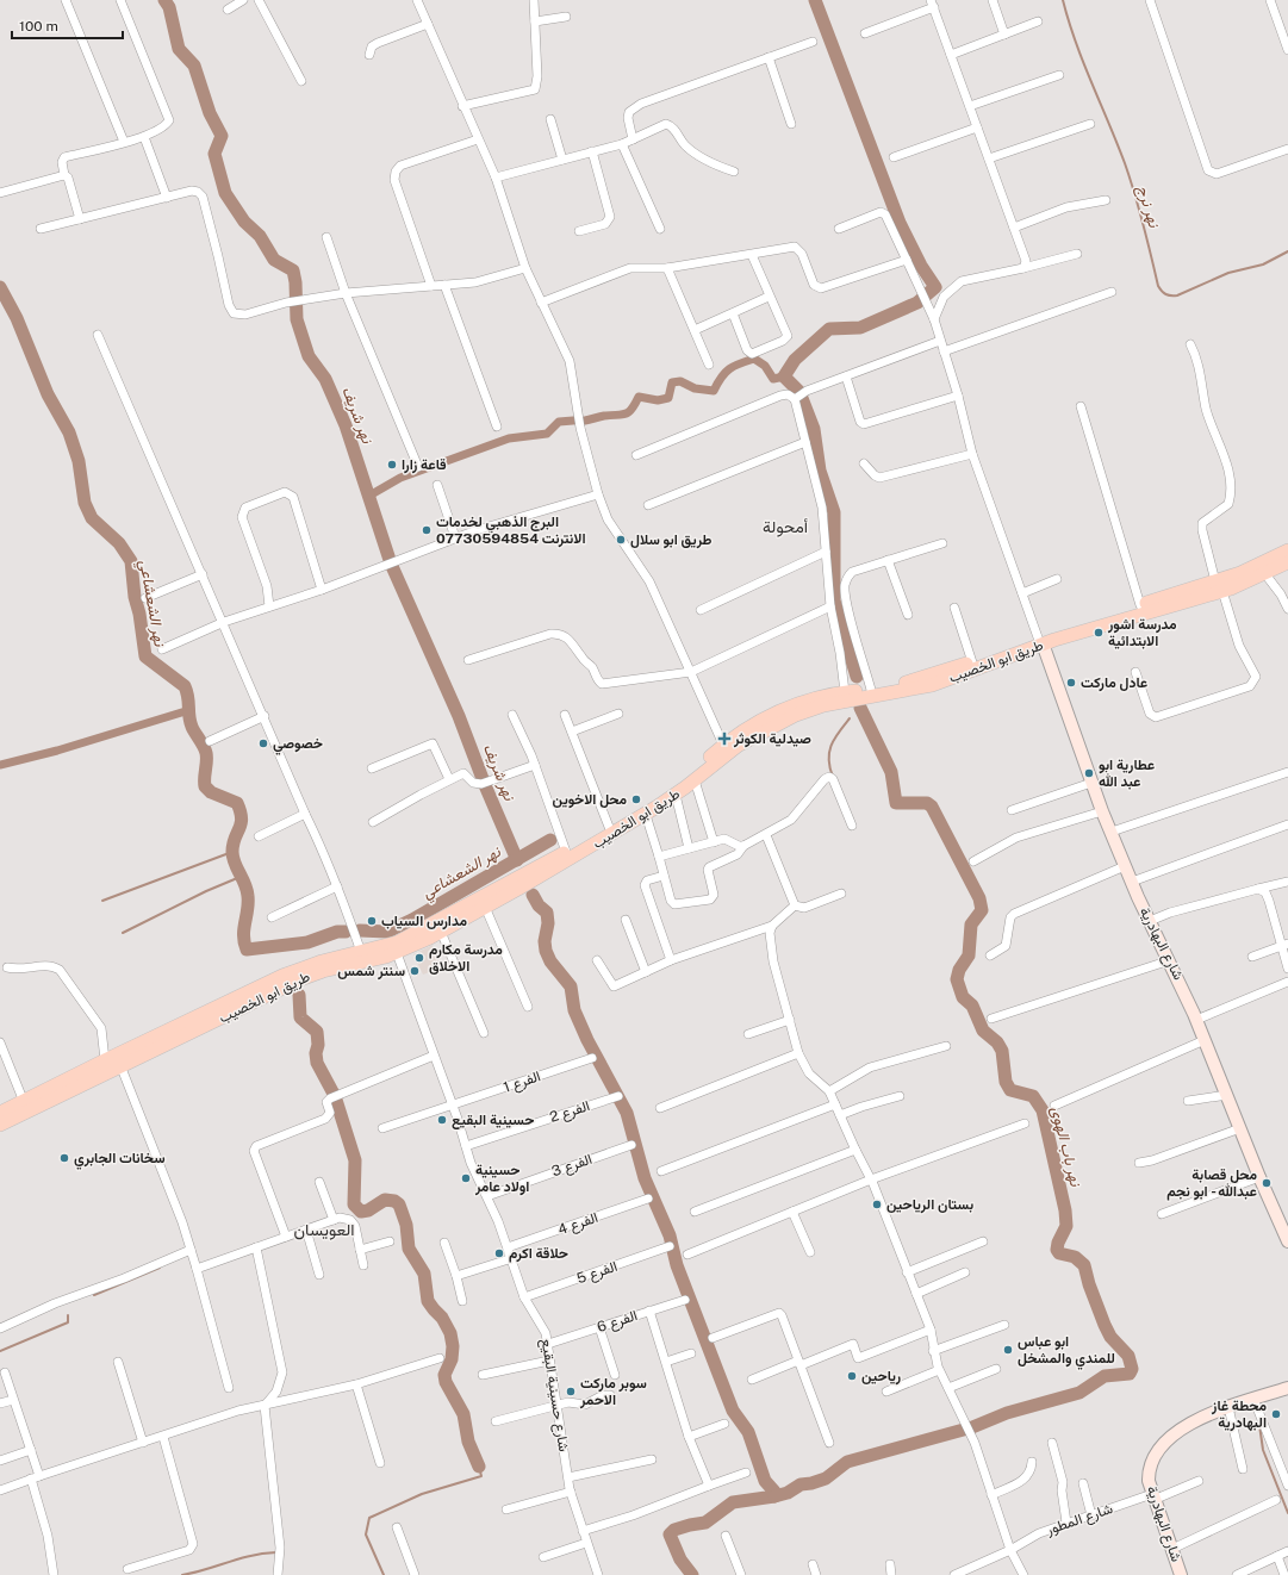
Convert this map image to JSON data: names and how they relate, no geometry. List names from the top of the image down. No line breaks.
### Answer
{"streets":{"main road":["طريق ابو الخصيب","شارع البهادرية"],"street":["الفرع 1","الفرع 2","الفرع 3","الفرع 4","الفرع 5","الفرع 6","شارع حسينية البقيع","شارع المطور"]},"crossings":[["طريق ابو الخصيب","شارع البهادرية"],["طريق ابو الخصيب","شارع حسينية البقيع"],["شارع البهادرية","شارع المطور"],["الفرع 1","شارع حسينية البقيع"],["الفرع 2","شارع حسينية البقيع"],["الفرع 3","شارع حسينية البقيع"],["الفرع 4","شارع حسينية البقيع"],["الفرع 5","شارع حسينية البقيع"],["الفرع 6","شارع حسينية البقيع"]],"districts":["أمحولة","العويسان"],"water":["نهر نرج","نهر شريف","نهر الشعشاعي","نهر باب الهوى"],"places":{"other":["قاعة زارا","البرج الذهبي لخدمات الانترنت 07730594854","طريق ابو سلال","مدرسة اشور الابتدائية","عادل ماركت","خصوصي","عطارية ابو عبد الله","محل الاخوين","مدارس السياب","مدرسة مكارم الاخلاق","سنتر شمس","حسينية البقيع","سخانات الجابري","حسينية اولاد عامر","محل قصابة عبدالله - ابو نجم","بستان الرياحين","حلاقة اكرم","ابو عباس للمندي والمشخل","رياحين","سوبر ماركت الاحمر","محطة غاز البهادرية"],"health":["صيدلية الكوثر"]},"scale_bar":"100 m"}
